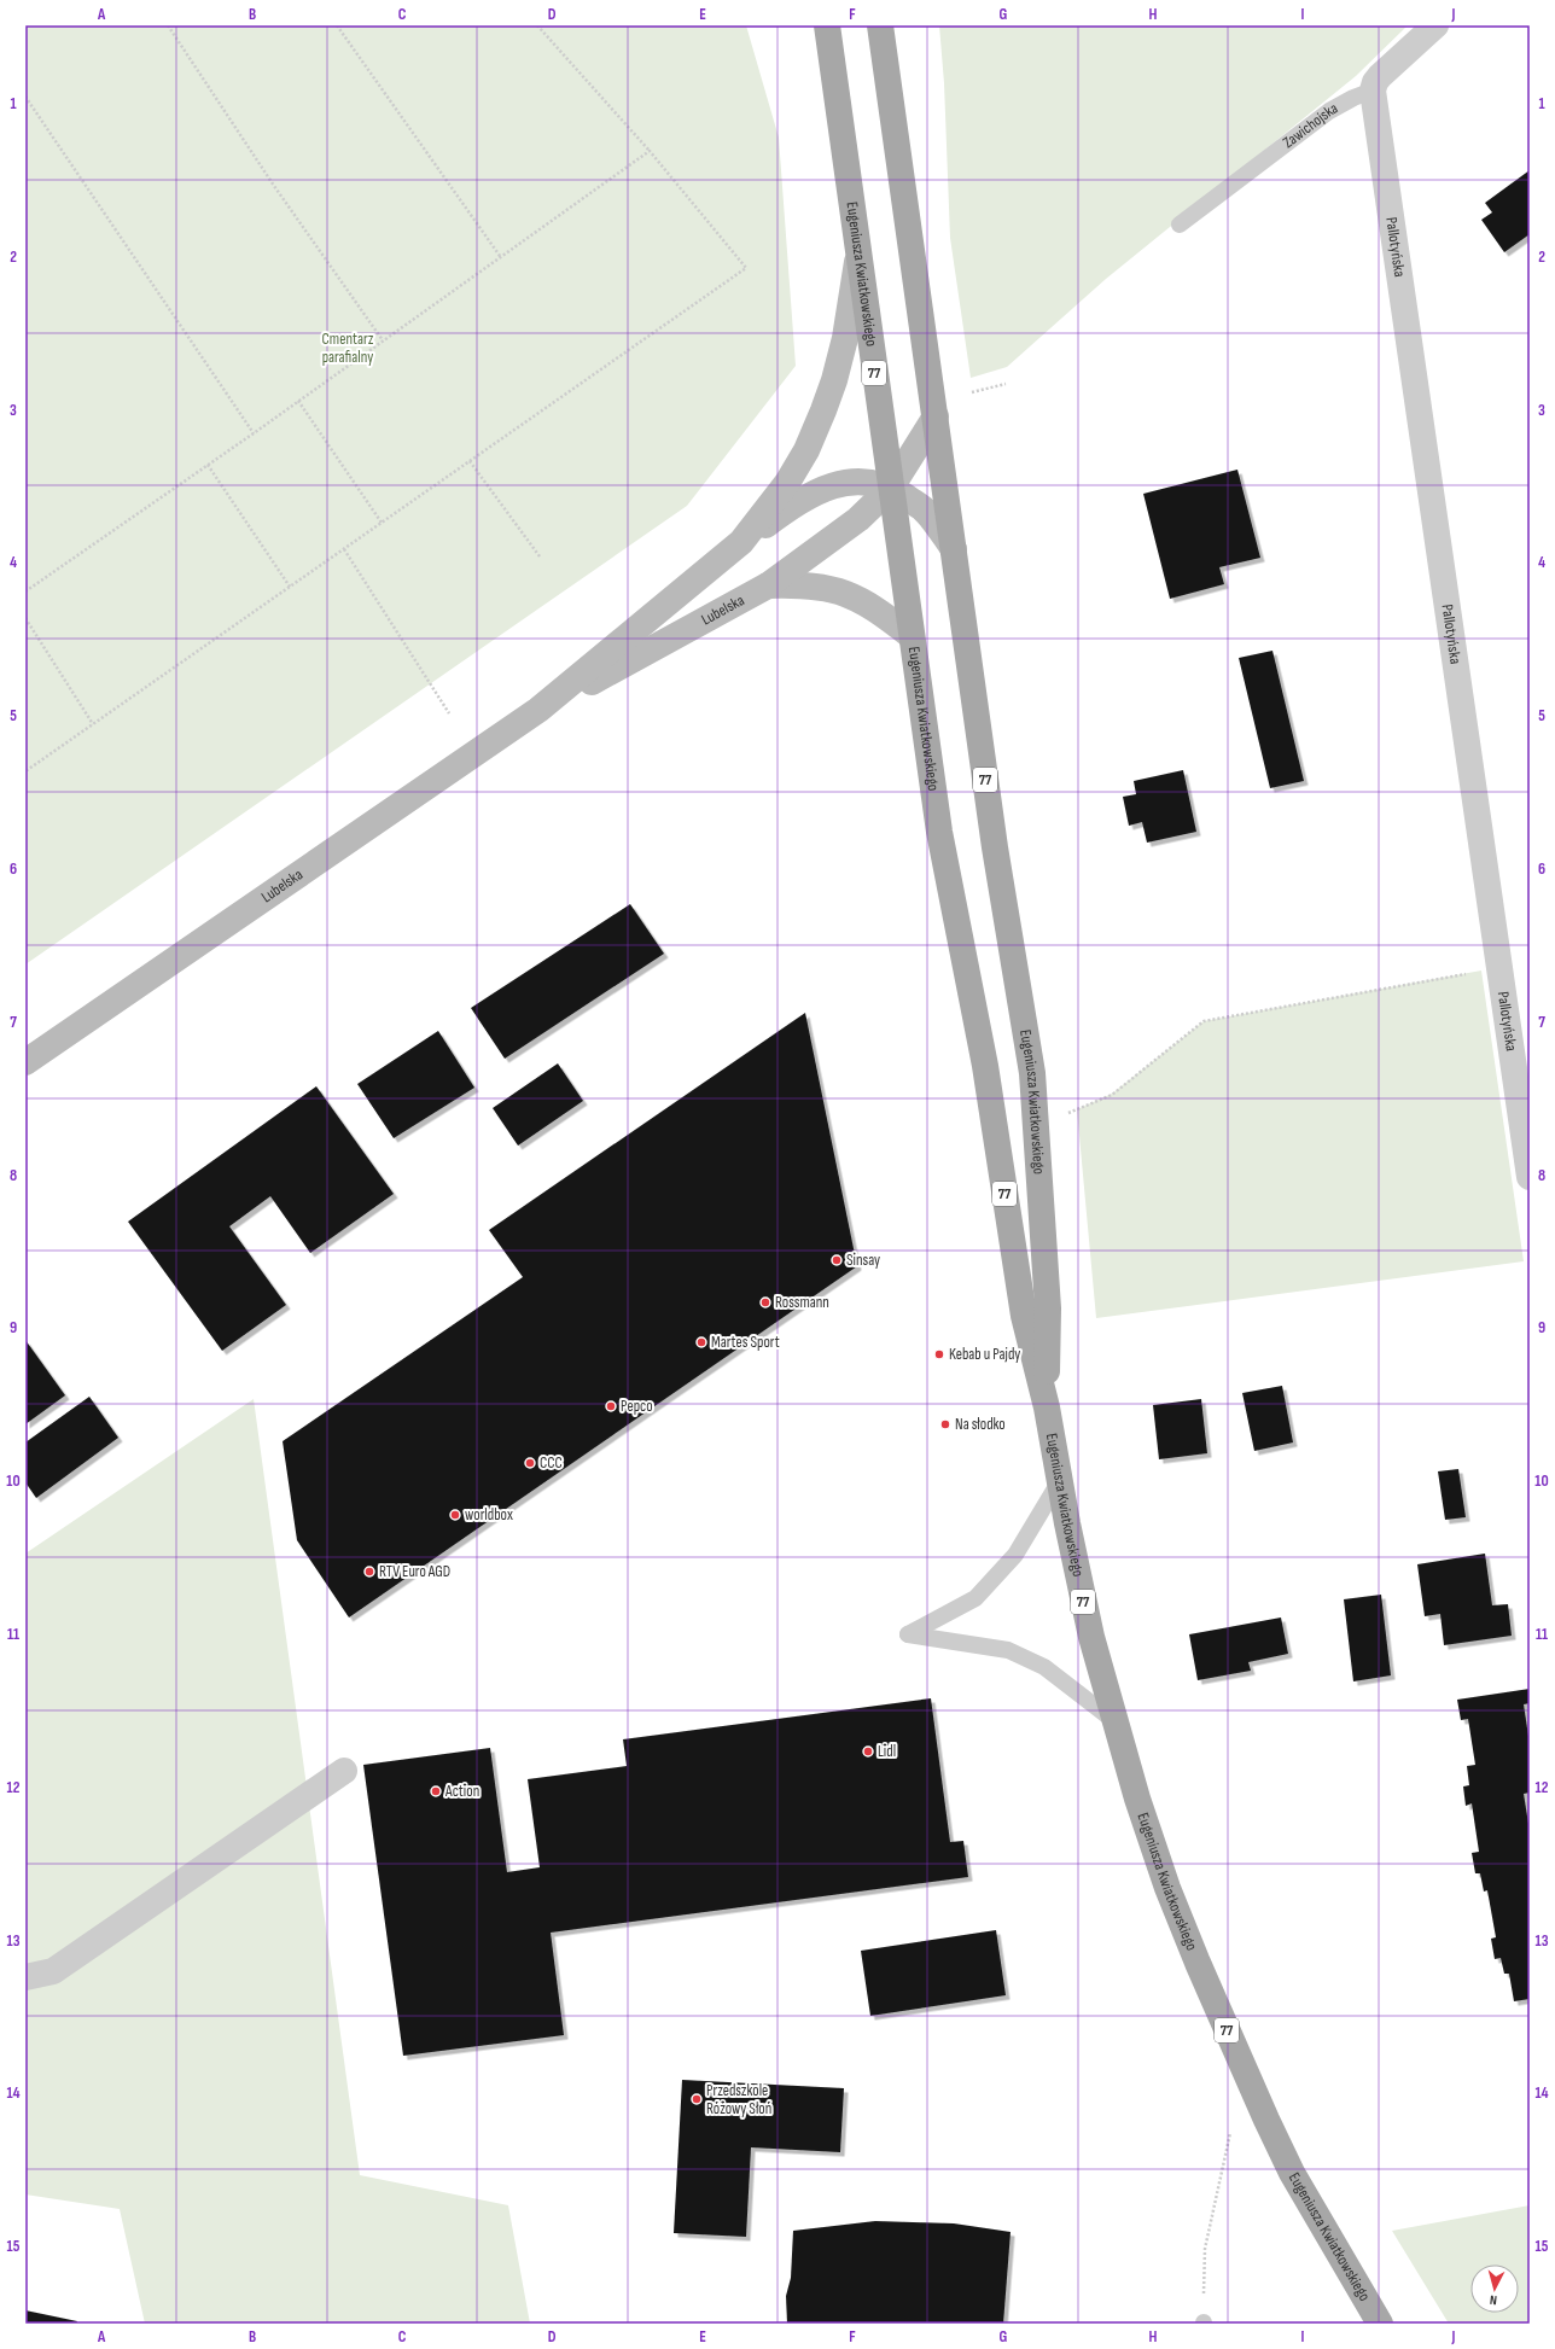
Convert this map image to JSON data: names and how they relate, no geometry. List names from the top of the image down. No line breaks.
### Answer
{"streets":{"main road":["Eugeniusza Kwiatkowskiego","77","Lubelska"],"street":["Pallotyńska"],"lane":["Zawichojska"]},"crossings":[["Zawichojska","Pallotyńska"],["Eugeniusza Kwiatkowskiego","Lubelska"]],"parks":["Cmentarz parafialny"],"places":["Sinsay","Rossmann","Martes Sport","Kebab u Pajdy","Pepco","Na słodko","CCC","worldbox","RTV Euro AGD","Lidl","Action","Przedszkole Różowy Słoń"],"north":"bottom","grid":{"columns":["A","B","C","D","E","F","G","H","I","J"],"rows":["1","2","3","4","5","6","7","8","9","10","11","12","13","14","15"]}}
